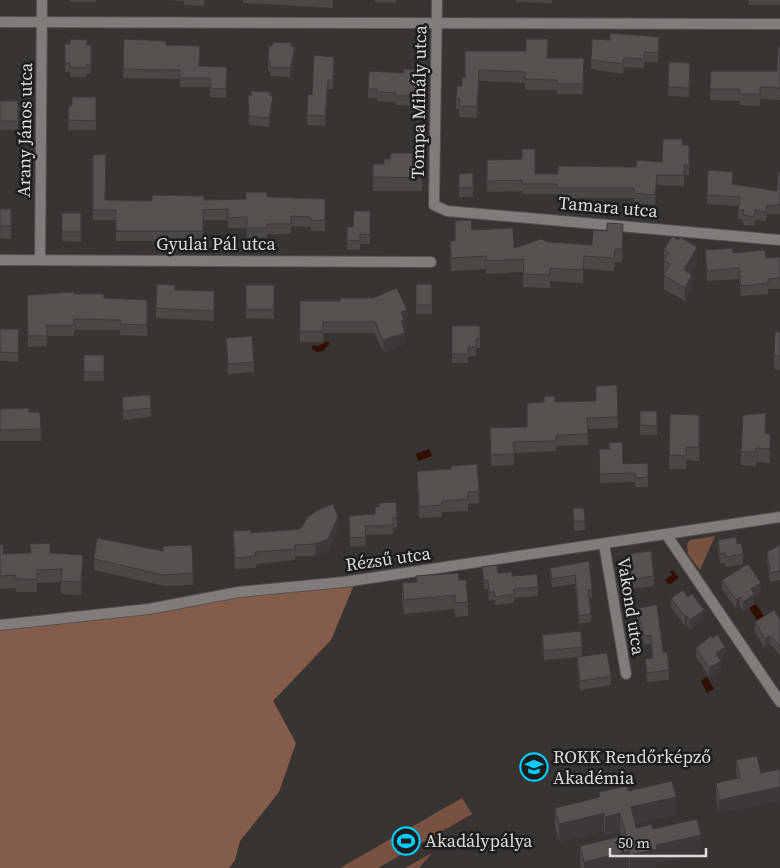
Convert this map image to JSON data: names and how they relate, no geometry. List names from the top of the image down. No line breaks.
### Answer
{"streets":{"street":["Tompa Mihály utca","Arany János utca","Tamara utca","Gyulai Pál utca","Rézsű utca","Vakond utca"]},"crossings":[["Tompa Mihály utca","Tamara utca"],["Arany János utca","Gyulai Pál utca"],["Rézsű utca","Vakond utca"]],"places":{"school or university":["ROKK Rendőrképző Akadémia"],"sports":["Akadálypálya"]},"scale_bar":"50 m"}
